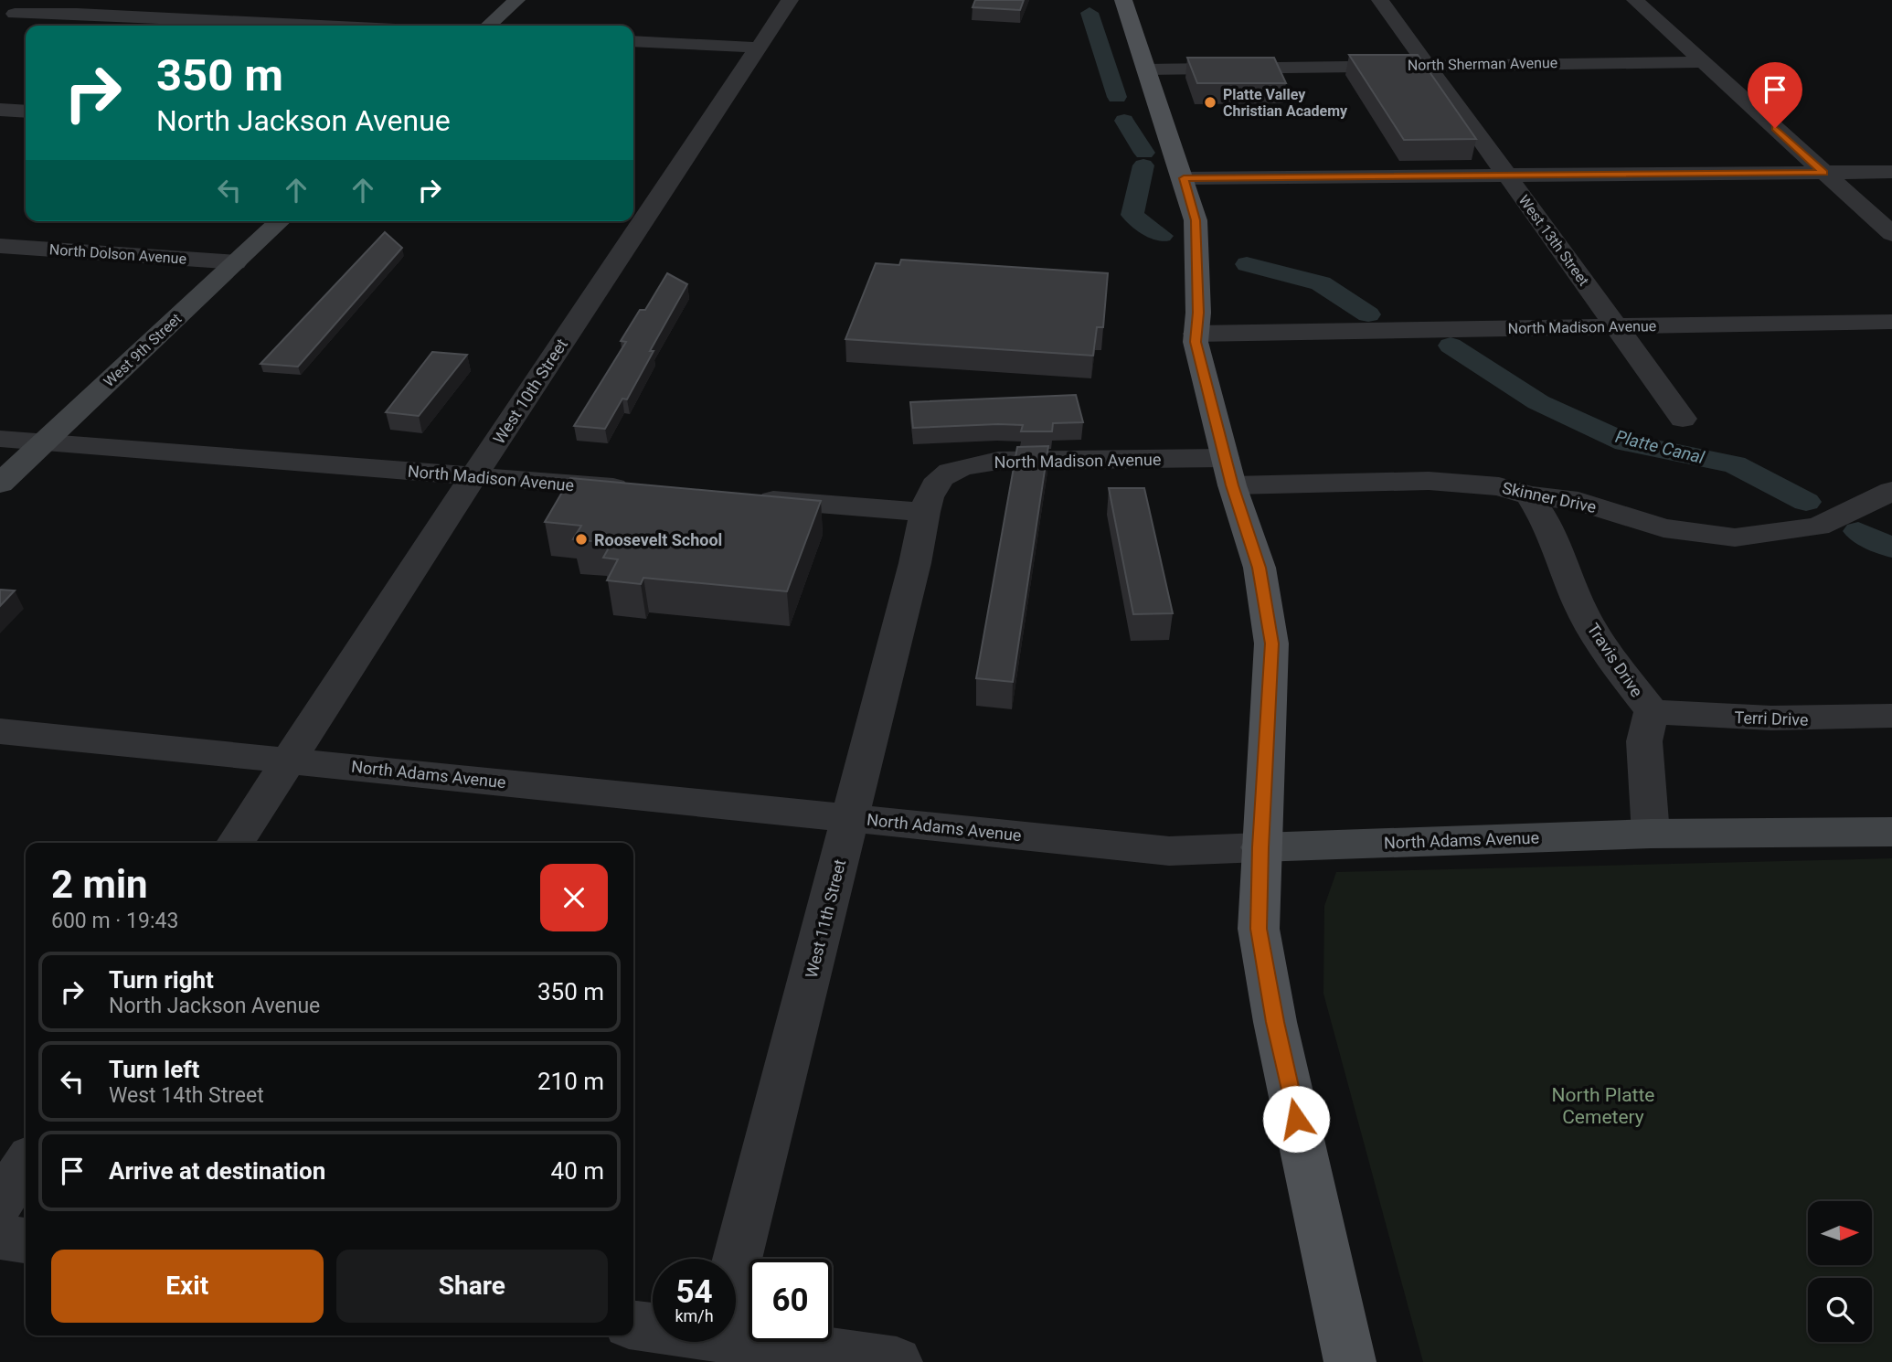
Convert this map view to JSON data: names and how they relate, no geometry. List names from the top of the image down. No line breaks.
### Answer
{"streets":{"street":["North Sherman Avenue","West 13th Street","North Dolson Avenue","North Madison Avenue","West 9th Street","West 10th Street","Skinner Drive","Travis Drive","Terri Drive","North Adams Avenue","West 11th Street"]},"crossings":[["North Sherman Avenue","West 13th Street"],["West 13th Street","North Madison Avenue"],["North Dolson Avenue","West 9th Street"],["North Madison Avenue","West 9th Street"],["North Madison Avenue","West 10th Street"],["North Madison Avenue","Skinner Drive"],["North Madison Avenue","West 11th Street"],["West 10th Street","North Adams Avenue"],["Skinner Drive","Travis Drive"],["Travis Drive","Terri Drive"],["Travis Drive","North Adams Avenue"],["North Adams Avenue","West 11th Street"]],"water":["Platte Canal"],"parks":["North Platte Cemetery"],"places":["Platte Valley Christian Academy","Roosevelt School"],"north":"right","page":{"turn":["350 m","North Jackson Avenue"],"heading":["2 min","600 m · 19:43"],"list":[{"name":"Turn right","note":"North Jackson Avenue","value":"350 m"},{"name":"Turn left","note":"West 14th Street","value":"210 m"},{"name":"Arrive at destination","value":"40 m"}],"buttons":["Exit","Share"],"speed":"54 km/h","limit":"60"}}
